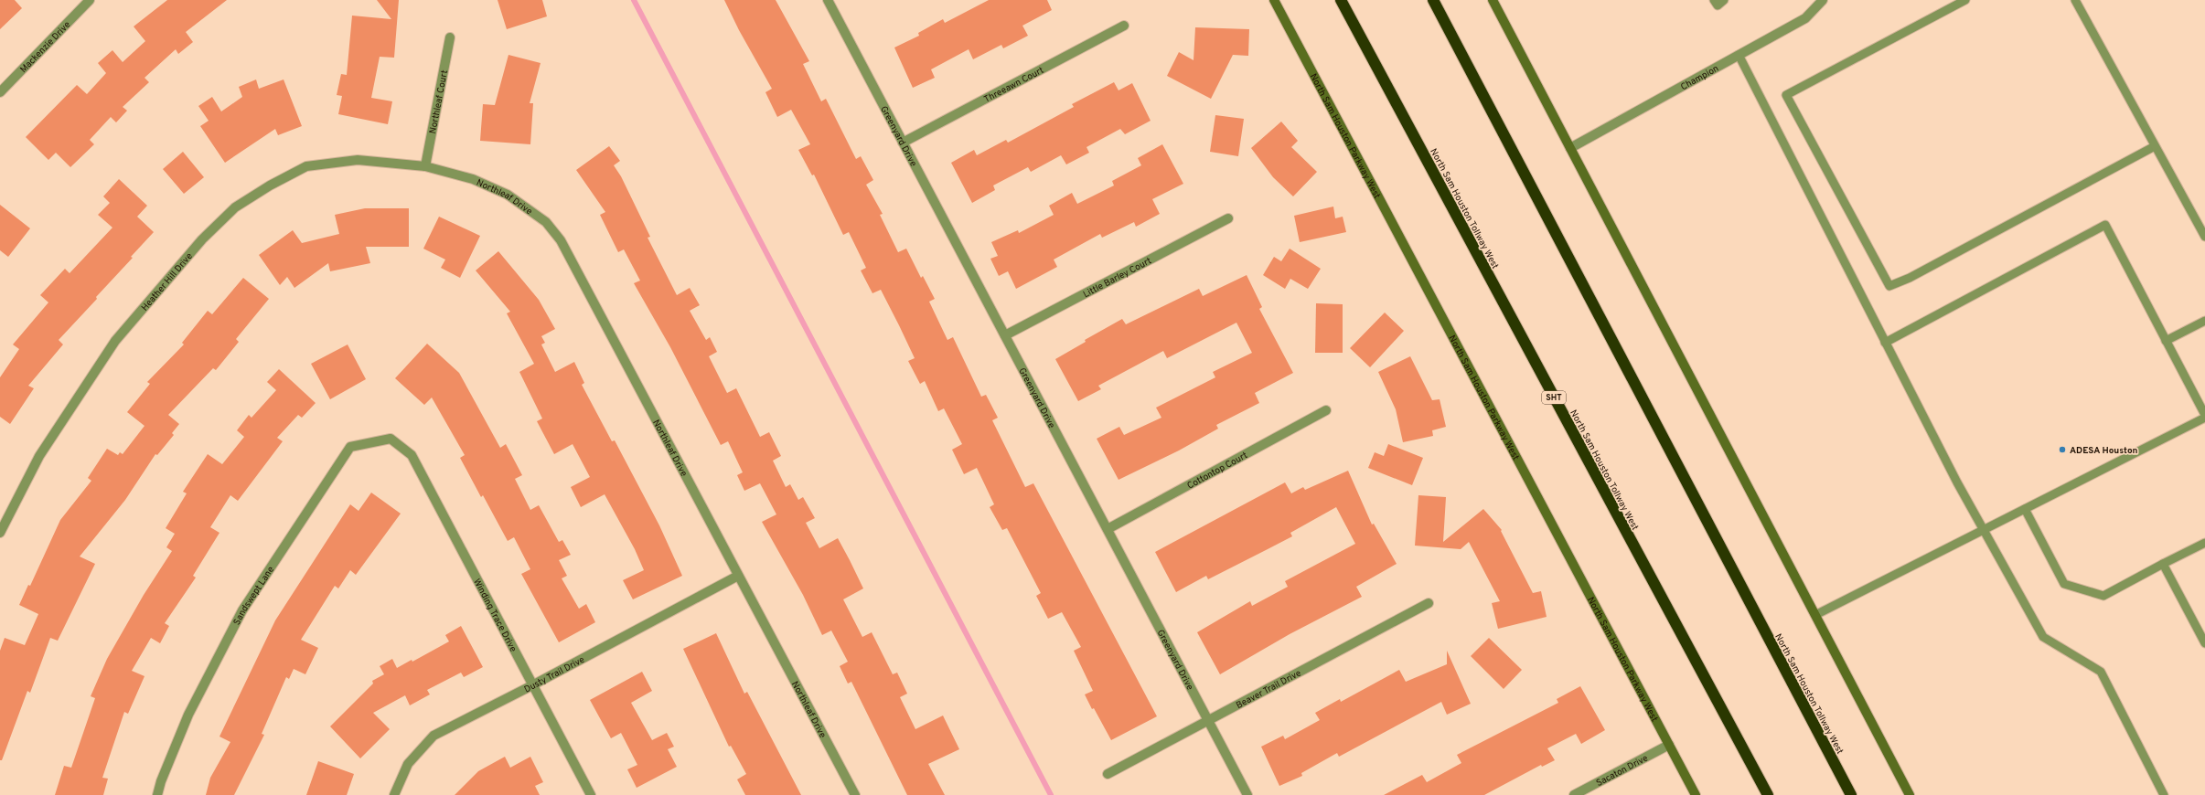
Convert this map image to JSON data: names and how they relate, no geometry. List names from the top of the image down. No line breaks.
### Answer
{"streets":{"highway":["North Sam Houston Tollway West","SHT"],"main road":["North Sam Houston Parkway West"],"street":["Mackenzie Drive","Champion","Threeawn Court","Northleaf Court","Greenyard Drive","Northleaf Drive","Little Barley Court","Heather Hill Drive","Cottontop Court","Sandswept Lane","Winding Trace Drive","Dusty Trail Drive","Beaver Trail Drive","Sacaton Drive"]},"crossings":[["Threeawn Court","Greenyard Drive"],["Northleaf Court","Northleaf Drive"],["Northleaf Court","Heather Hill Drive"],["Greenyard Drive","Little Barley Court"],["Greenyard Drive","Cottontop Court"],["Greenyard Drive","Beaver Trail Drive"],["North Sam Houston Parkway West","Sacaton Drive"],["Northleaf Drive","Heather Hill Drive"],["Northleaf Drive","Dusty Trail Drive"],["Sandswept Lane","Winding Trace Drive"],["Winding Trace Drive","Dusty Trail Drive"]],"places":["ADESA Houston"]}
